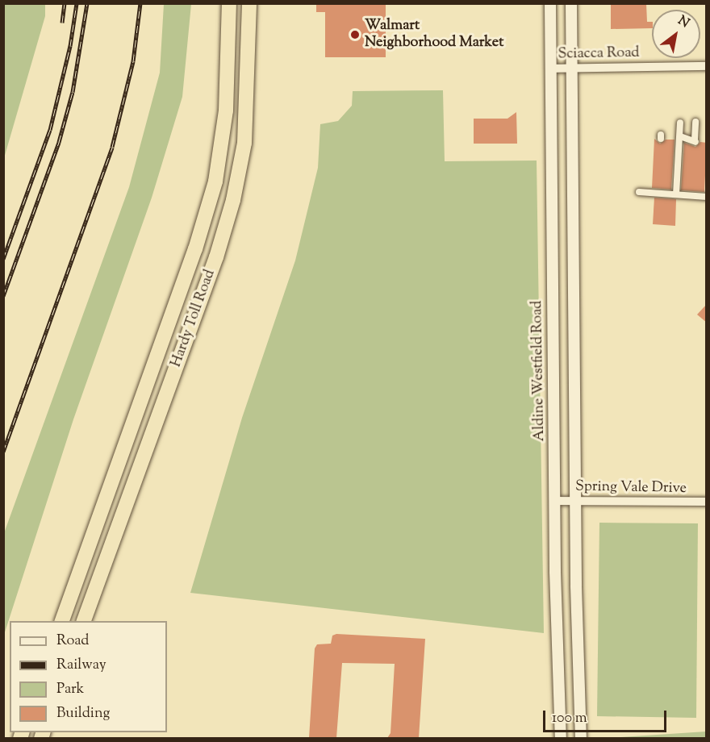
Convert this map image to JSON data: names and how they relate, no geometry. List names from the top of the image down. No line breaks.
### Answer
{"streets":{"highway":["Hardy Toll Road"],"main road":["Aldine Westfield Road"],"street":["Sciacca Road","Spring Vale Drive"]},"crossings":[["Sciacca Road","Aldine Westfield Road"],["Aldine Westfield Road","Spring Vale Drive"]],"places":["Walmart Neighborhood Market"],"legend":["Road","Railway","Park","Building"],"scale_bar":"100 m","north":"top right"}
